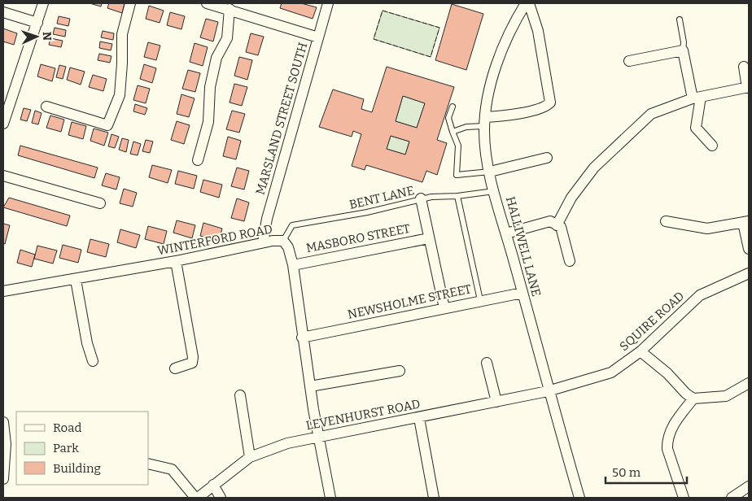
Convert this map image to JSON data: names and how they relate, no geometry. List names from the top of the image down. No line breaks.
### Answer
{"streets":{"street":["MARSLAND STREET SOUTH","MASBORO STREET","WINTERFORD ROAD","HALLIWELL LANE","NEWSHOLME STREET","SQUIRE ROAD","LEVENHURST ROAD"],"lane":["BENT LANE"]},"crossings":[["MARSLAND STREET SOUTH","WINTERFORD ROAD"],["BENT LANE","WINTERFORD ROAD"],["BENT LANE","HALLIWELL LANE"],["MASBORO STREET","WINTERFORD ROAD"],["WINTERFORD ROAD","NEWSHOLME STREET"],["WINTERFORD ROAD","LEVENHURST ROAD"],["HALLIWELL LANE","NEWSHOLME STREET"],["HALLIWELL LANE","SQUIRE ROAD"],["HALLIWELL LANE","LEVENHURST ROAD"],["SQUIRE ROAD","LEVENHURST ROAD"]],"legend":["Road","Park","Building"],"scale_bar":"50 m","north":"right"}
